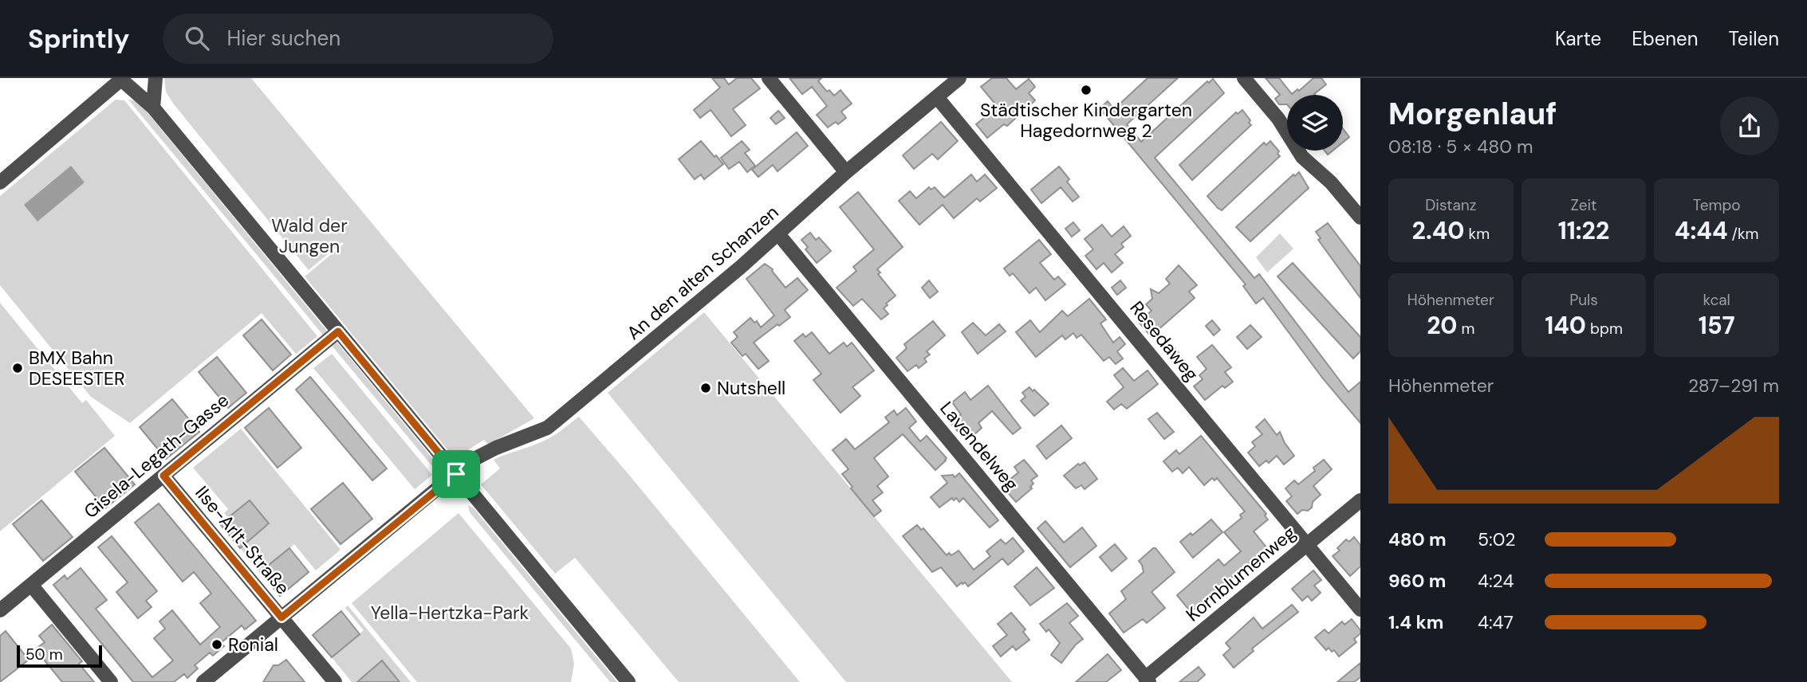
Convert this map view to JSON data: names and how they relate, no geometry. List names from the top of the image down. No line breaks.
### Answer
{"streets":{"street":["An den alten Schanzen","Resedaweg","Lavendelweg","Gisela-Legath-Gasse","Ilse-Arlt-Straße","Kornblumenweg"]},"crossings":[["An den alten Schanzen","Resedaweg"],["An den alten Schanzen","Lavendelweg"],["An den alten Schanzen","Ilse-Arlt-Straße"],["Resedaweg","Kornblumenweg"],["Lavendelweg","Kornblumenweg"],["Gisela-Legath-Gasse","Ilse-Arlt-Straße"]],"parks":["Wald der Jungen","Yella-Hertzka-Park"],"places":["Städtischer Kindergarten Hagedornweg 2","BMX Bahn DESEESTER","Nutshell","Ronial"],"scale_bar":"50 m","page":{"header":"Sprintly","search":"Hier suchen","nav":["Karte","Ebenen","Teilen"],"heading":["Morgenlauf","08:18 · 5 × 480 m"],"stats":[["Distanz","2.40 km"],["Zeit","11:22"],["Tempo","4:44 /km"],["Höhenmeter","20 m"],["Puls","140 bpm"],["kcal","157"]],"chart":["Höhenmeter","287–291 m"],"list":[{"name":"480 m","note":"5:02"},{"name":"960 m","note":"4:24"},{"name":"1.4 km","note":"4:47"}],"scale":"50 m"}}
